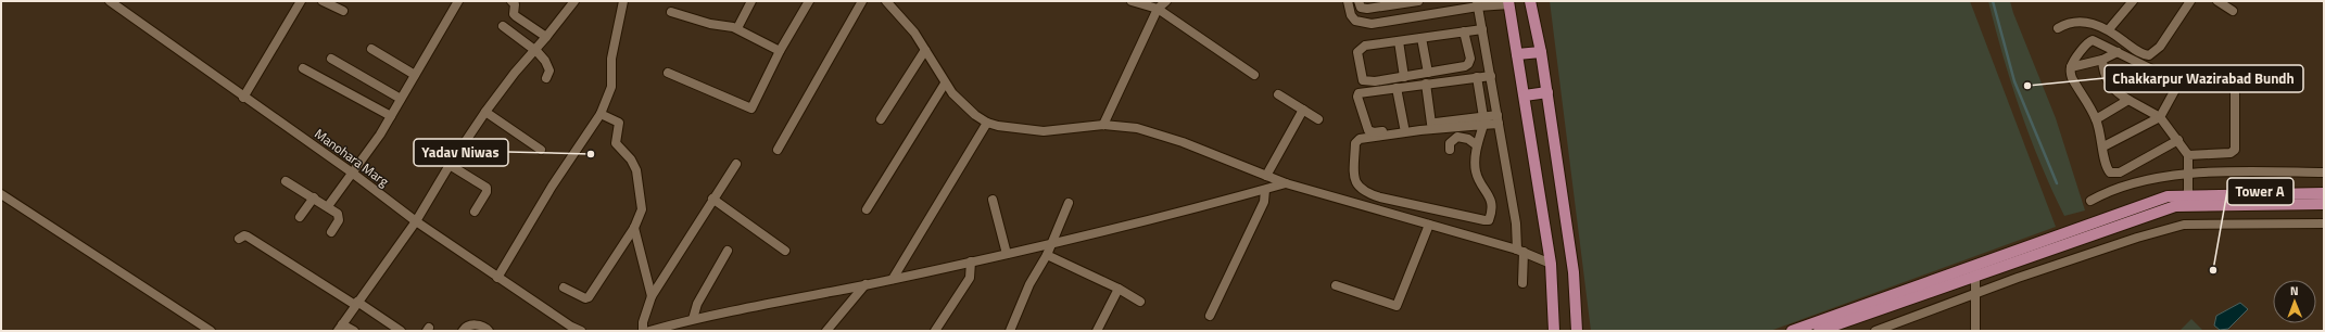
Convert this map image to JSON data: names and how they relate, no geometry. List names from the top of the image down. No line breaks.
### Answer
{"streets":{"street":["Manohara Marg"]},"places":["Chakkarpur Wazirabad Bundh","Yadav Niwas","Tower A"],"north":"top"}
